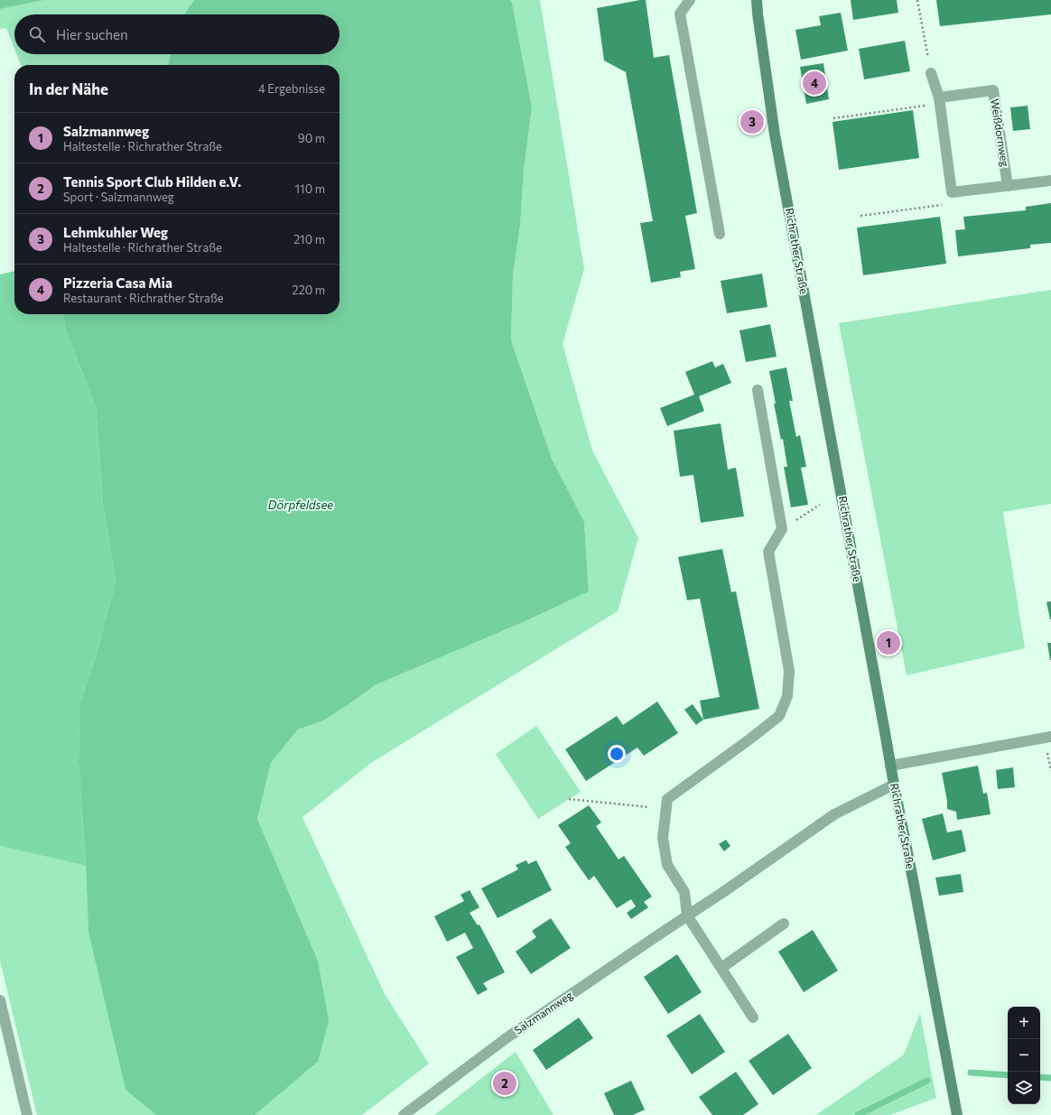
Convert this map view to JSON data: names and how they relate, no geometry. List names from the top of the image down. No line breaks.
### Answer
{"streets":{"main road":["Richrather Straße"],"street":["Weißdornweg","Salzmannweg"]},"crossings":[["Richrather Straße","Salzmannweg"]],"water":["Dörpfeldsee"],"page":{"search":"Hier suchen","heading":["In der Nähe","4 Ergebnisse"],"pins":["4","3","1","2"],"list":[{"mark":"1","name":"Salzmannweg","note":"Haltestelle · Richrather Straße","value":"90 m"},{"mark":"2","name":"Tennis Sport Club Hilden e.V.","note":"Sport · Salzmannweg","value":"110 m"},{"mark":"3","name":"Lehmkuhler Weg","note":"Haltestelle · Richrather Straße","value":"210 m"},{"mark":"4","name":"Pizzeria Casa Mia","note":"Restaurant · Richrather Straße","value":"220 m"}],"map_buttons":["+","−"]}}
